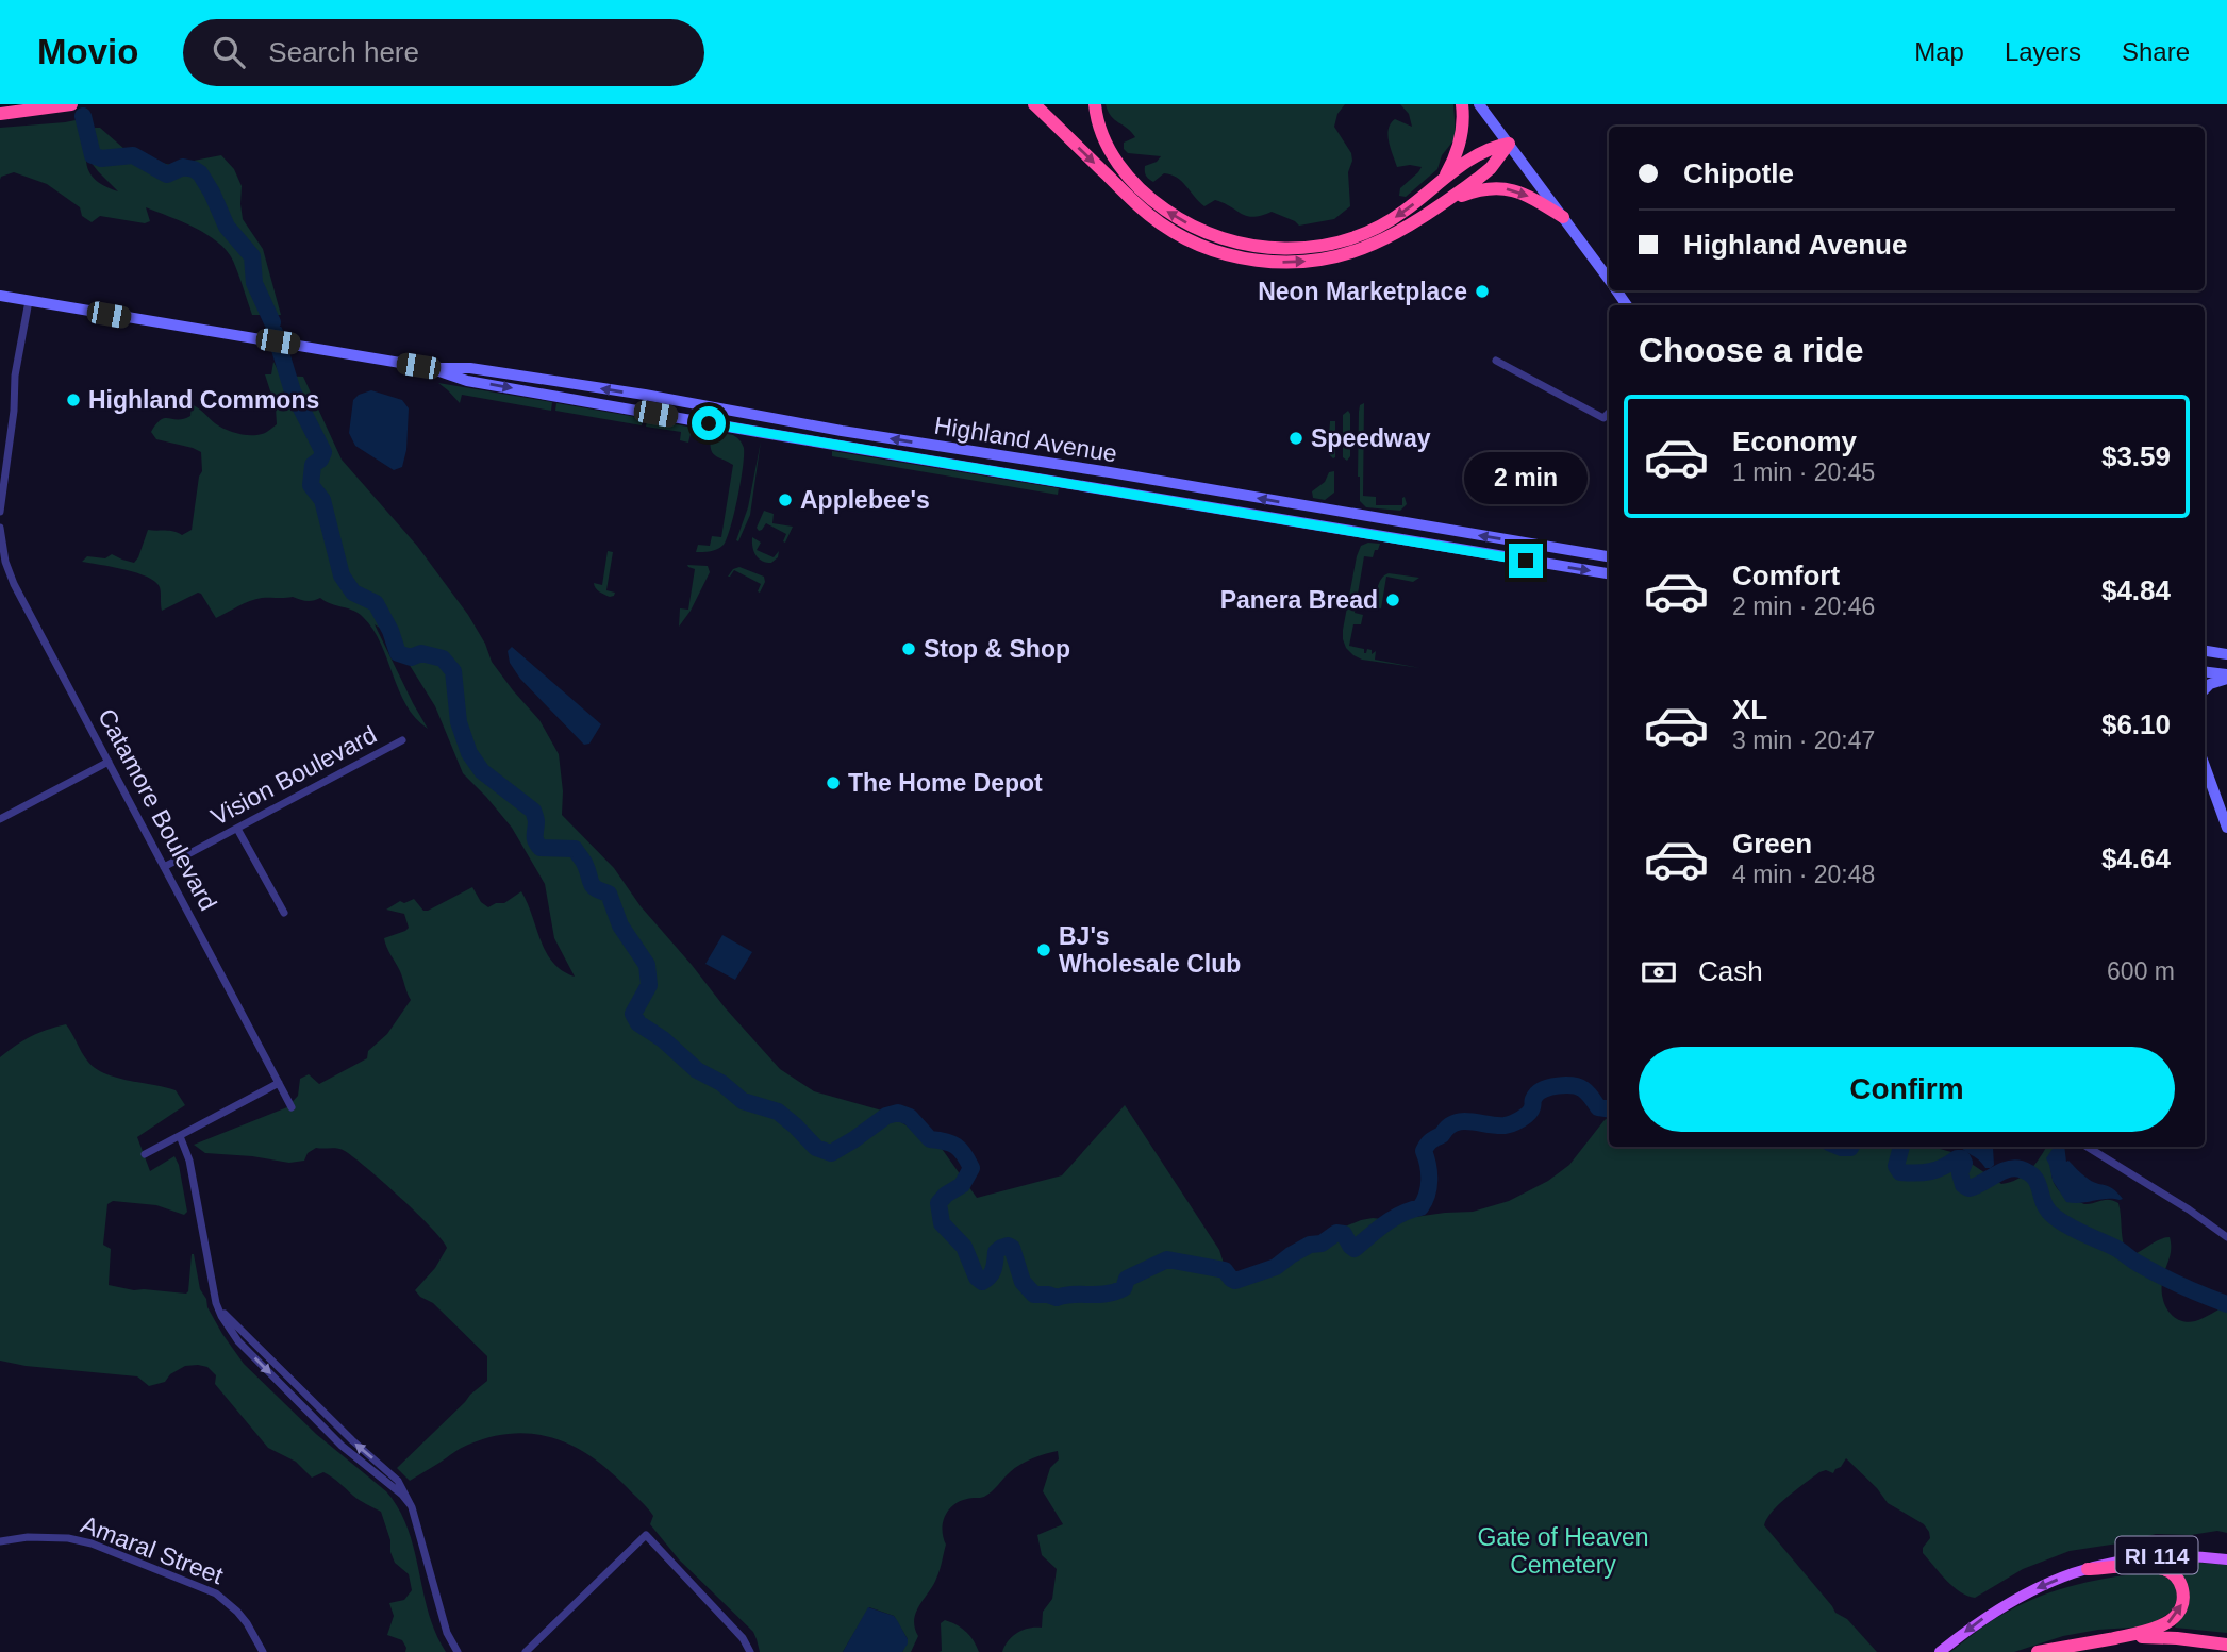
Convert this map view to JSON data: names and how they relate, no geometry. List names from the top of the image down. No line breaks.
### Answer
{"streets":{"main road":["Highland Avenue","RI 114"],"street":["Vision Boulevard","Catamore Boulevard","Amaral Street"]},"crossings":[["Vision Boulevard","Catamore Boulevard"]],"parks":["Gate of Heaven Cemetery"],"places":["Neon Marketplace","Highland Commons","Speedway","Applebee's","Panera Bread","Stop & Shop","The Home Depot","BJ's Wholesale Club"],"page":{"header":"Movio","search":"Search here","nav":["Map","Layers","Share"],"banner":["Chipotle","Highland Avenue"],"heading":"Choose a ride","list":[{"name":"Economy","note":"1 min · 20:45","value":"$3.59"},{"name":"Comfort","note":"2 min · 20:46","value":"$4.84"},{"name":"XL","note":"3 min · 20:47","value":"$6.10"},{"name":"Green","note":"4 min · 20:48","value":"$4.64"}],"bubble":"2 min","pay":["Cash","600 m"],"buttons":"Confirm"}}
